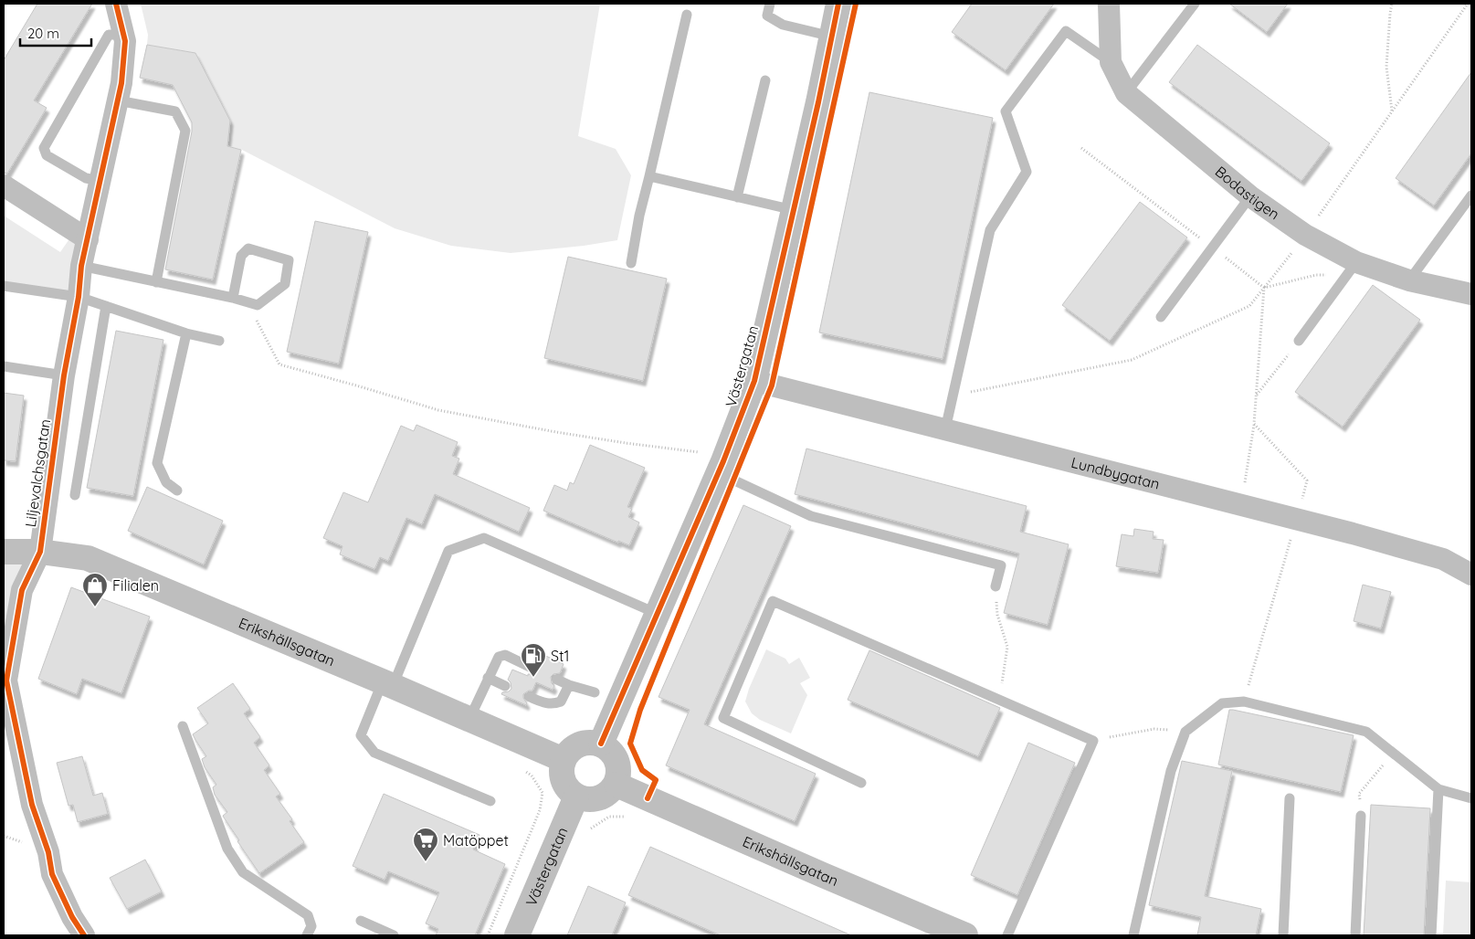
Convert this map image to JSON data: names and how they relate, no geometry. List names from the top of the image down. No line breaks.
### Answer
{"streets":{"street":["Bodastigen","Västergatan","Lundbygatan","Liljevalchsgatan","Erikshällsgatan"]},"crossings":[["Västergatan","Lundbygatan"],["Västergatan","Erikshällsgatan"],["Liljevalchsgatan","Erikshällsgatan"]],"places":{"shop":["Filialen"],"fuel station":["St1"],"supermarket":["Matöppet"]},"scale_bar":"20 m"}
